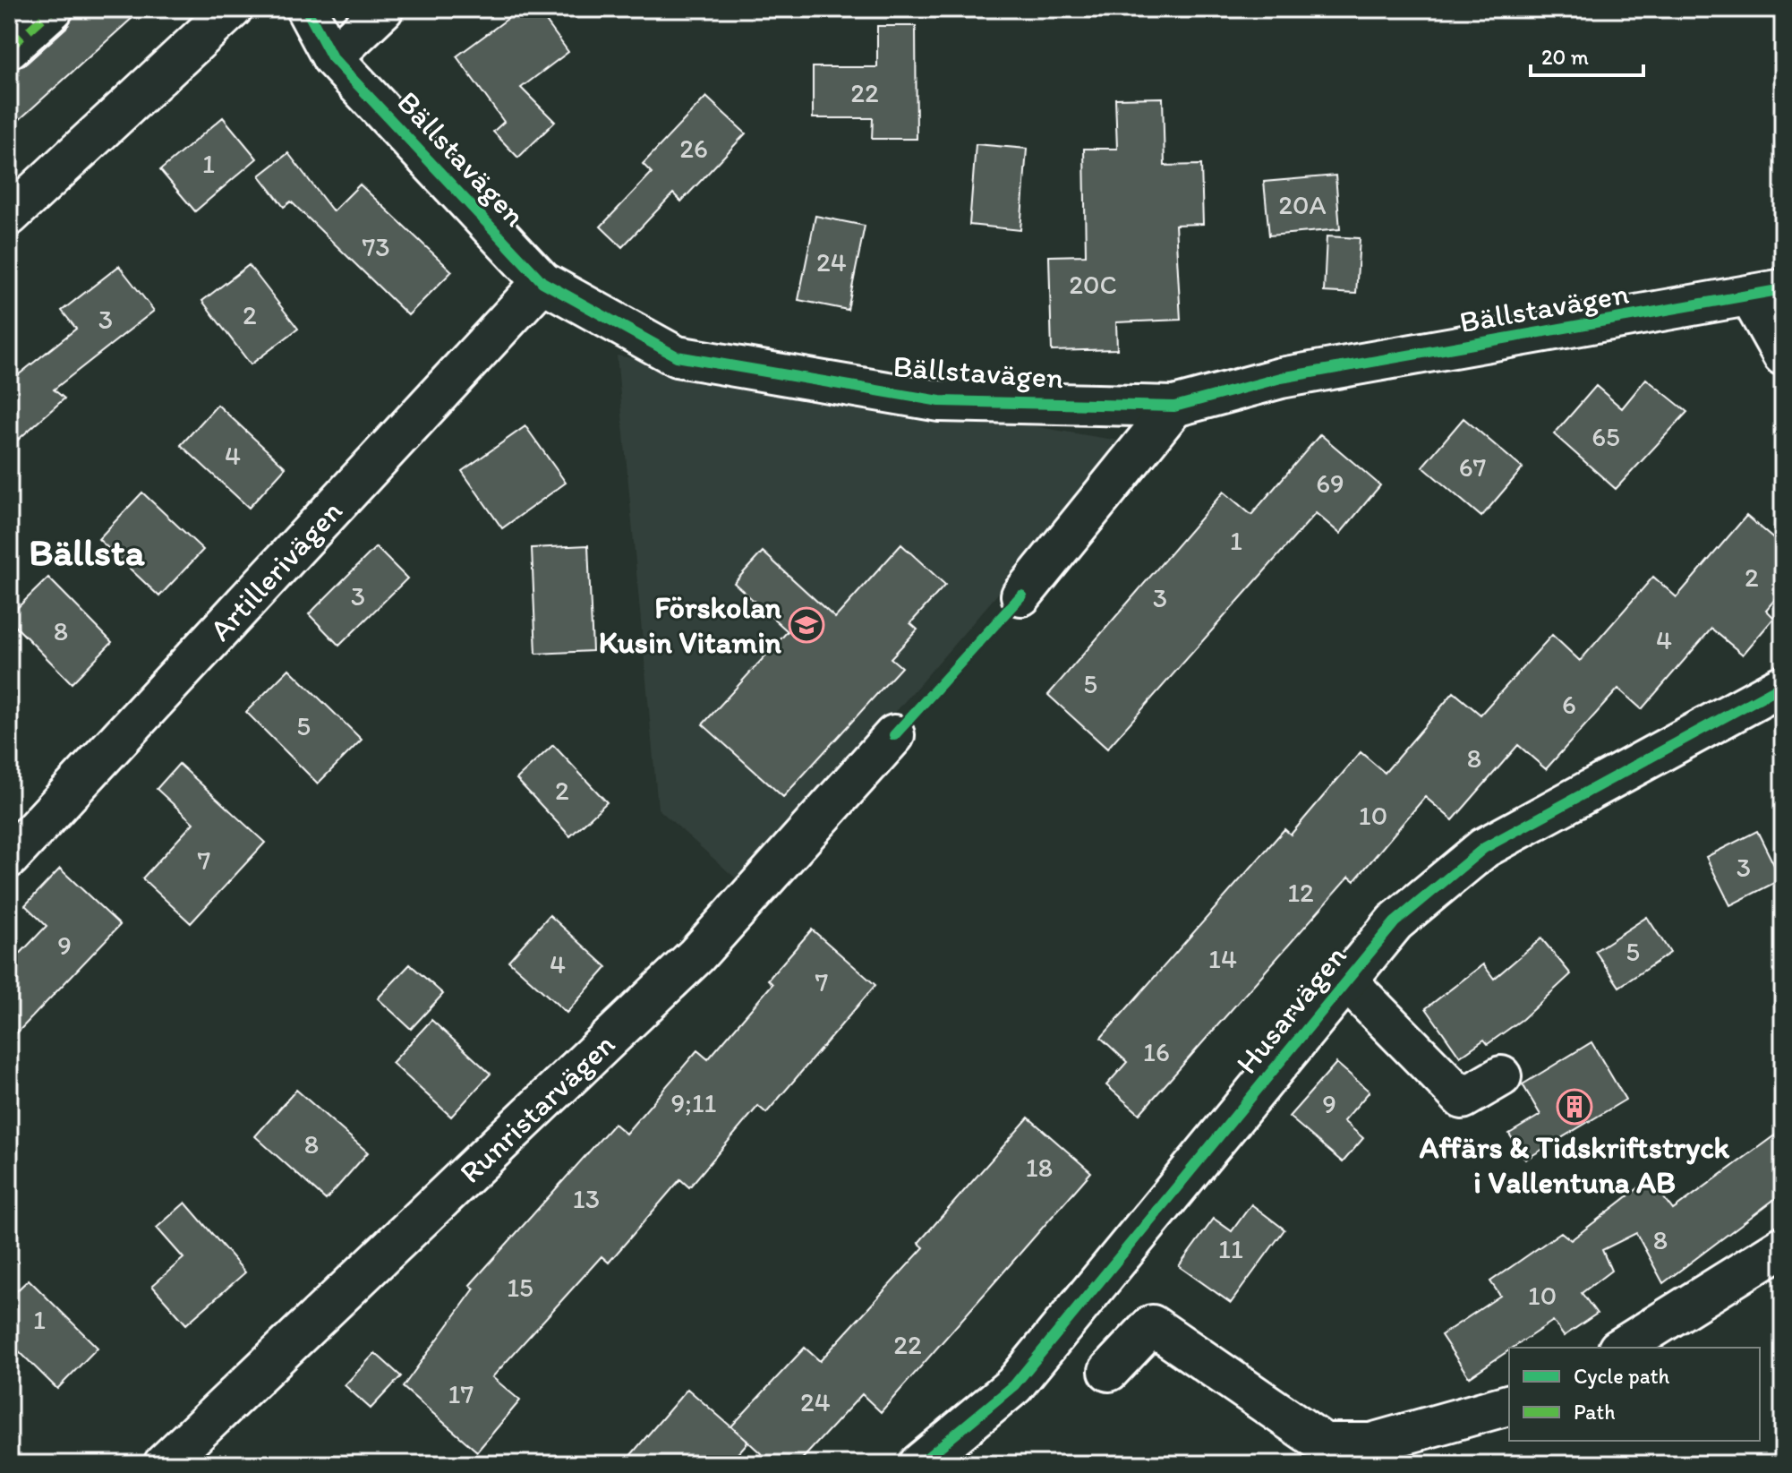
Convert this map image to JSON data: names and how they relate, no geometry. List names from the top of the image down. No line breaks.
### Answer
{"streets":{"street":["Bällstavägen","Artillerivägen","Husarvägen","Runristarvägen"]},"crossings":[["Bällstavägen","Artillerivägen"]],"districts":["Bällsta"],"places":{"school or university":["Förskolan Kusin Vitamin"],"building":["Affärs & Tidskriftstryck i Vallentuna AB"]},"house_numbers":["22","26","1","20A","73","24","20C","2","3","65","4","67","69","1","2","3","3","8","4","5","6","5","8","2","10","7","3","12","9","5","14","4","7","16","9;11","9","8","18","13","8","11","15","10","1","22","17","24"],"legend":["Cycle path","Path"],"scale_bar":"20 m"}
